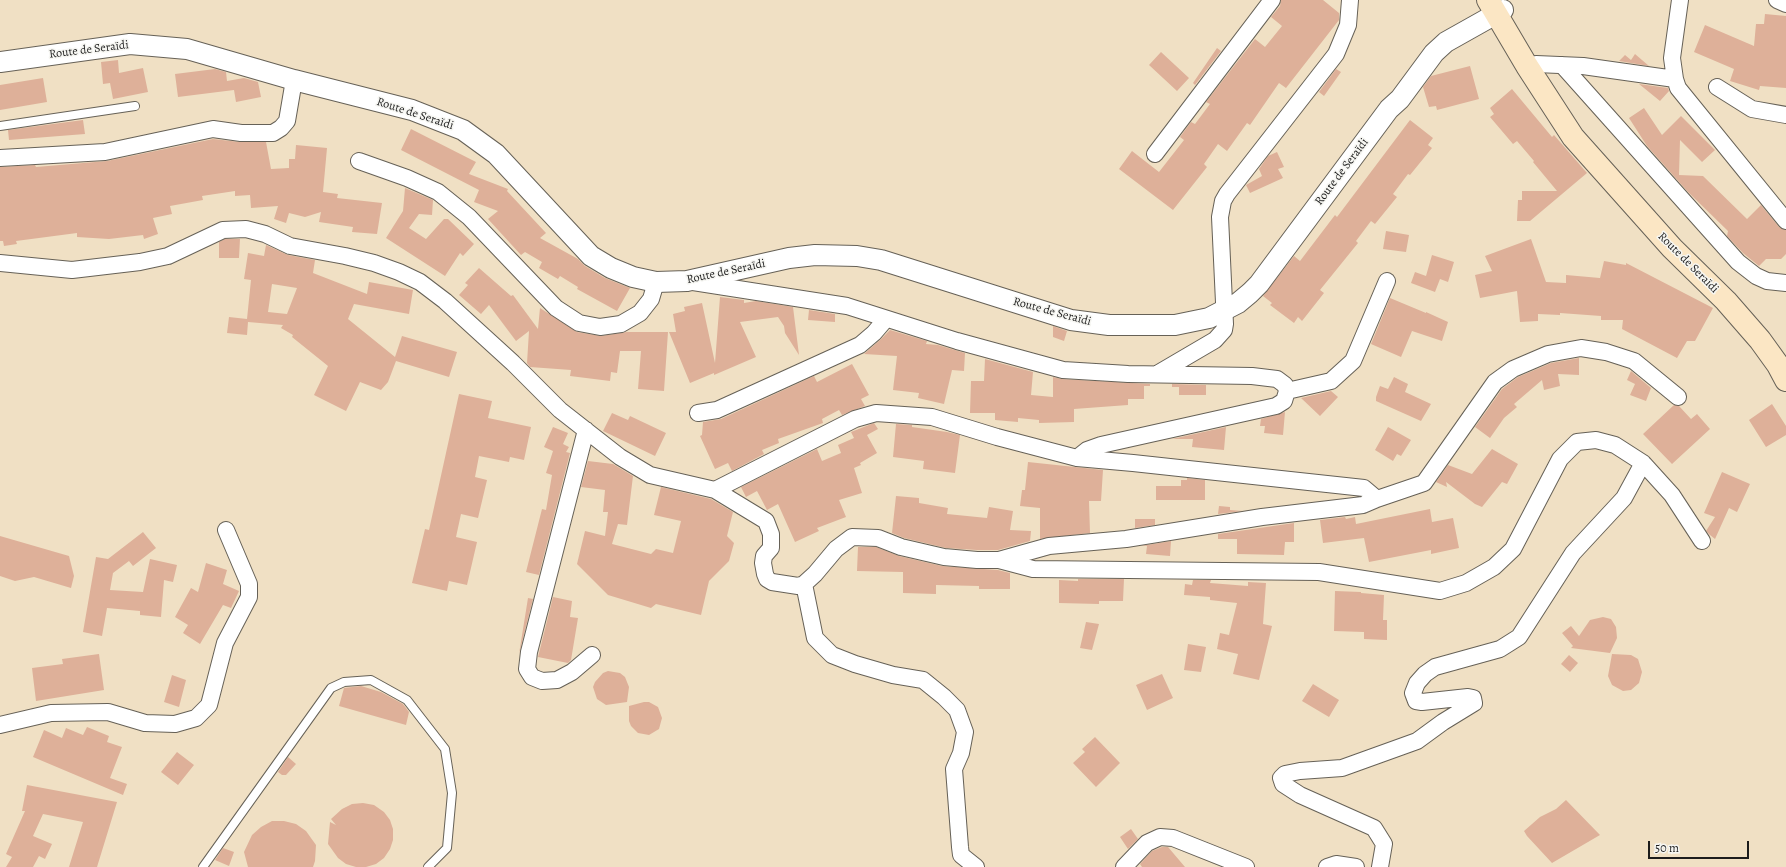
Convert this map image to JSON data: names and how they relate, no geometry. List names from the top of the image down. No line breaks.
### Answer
{"streets":{"main road":["Route de Seraïdi"]},"scale_bar":"50 m"}
